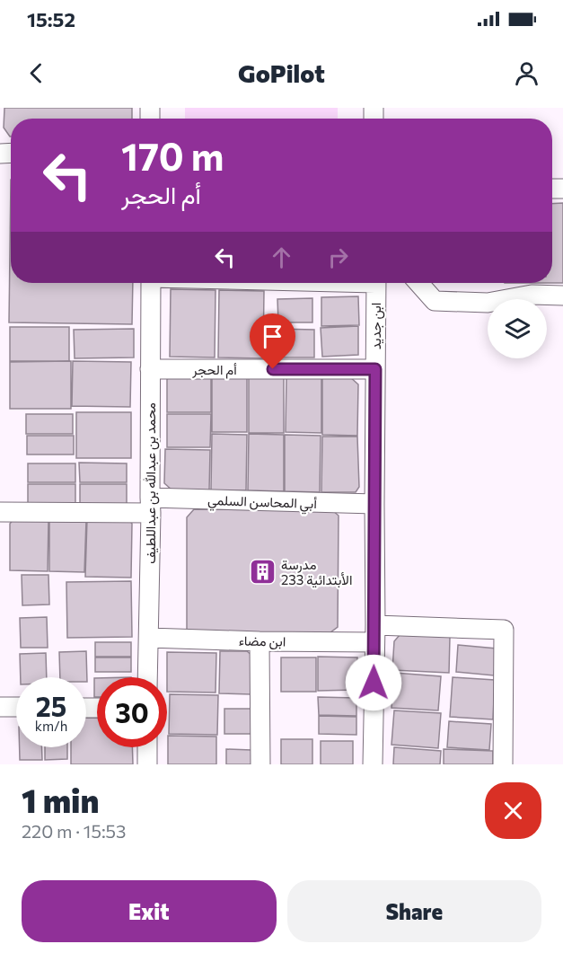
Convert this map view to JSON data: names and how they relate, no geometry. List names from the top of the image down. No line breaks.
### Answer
{"streets":{"street":["ابن جديد","أم الحجر","محمد بن عبدالله بن عبداللطيف","أبي المحاسن السلمي","ابن مضاء"]},"crossings":[["ابن جديد","أم الحجر"],["ابن جديد","أبي المحاسن السلمي"],["ابن جديد","ابن مضاء"],["أم الحجر","محمد بن عبدالله بن عبداللطيف"],["محمد بن عبدالله بن عبداللطيف","أبي المحاسن السلمي"],["محمد بن عبدالله بن عبداللطيف","ابن مضاء"]],"places":{"building":["مدرسة الأبتدائية 233"]},"page":{"status":"15:52","header":"GoPilot","turn":["170 m","أم الحجر"],"speed":"25 km/h","limit":"30","heading":["1 min","220 m · 15:53"],"buttons":["Exit","Share"]}}
